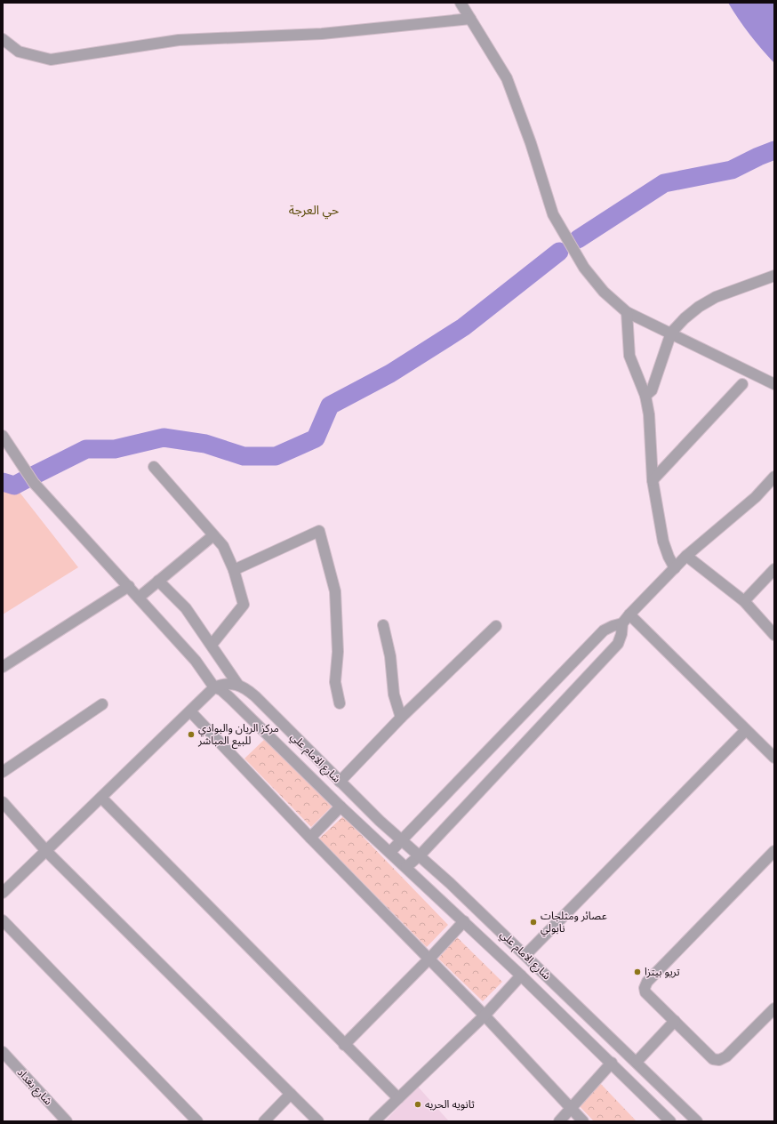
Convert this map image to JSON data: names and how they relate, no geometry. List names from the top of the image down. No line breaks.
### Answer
{"streets":{"street":["شارع الامام علي","شارع بغداد"]},"districts":["حي العرجة"],"places":["مركز الريان والبوادي للبيع المباشر","عصائر ومثلجات نابولي","تريو بيتزا","ثانويه الحريه"]}
